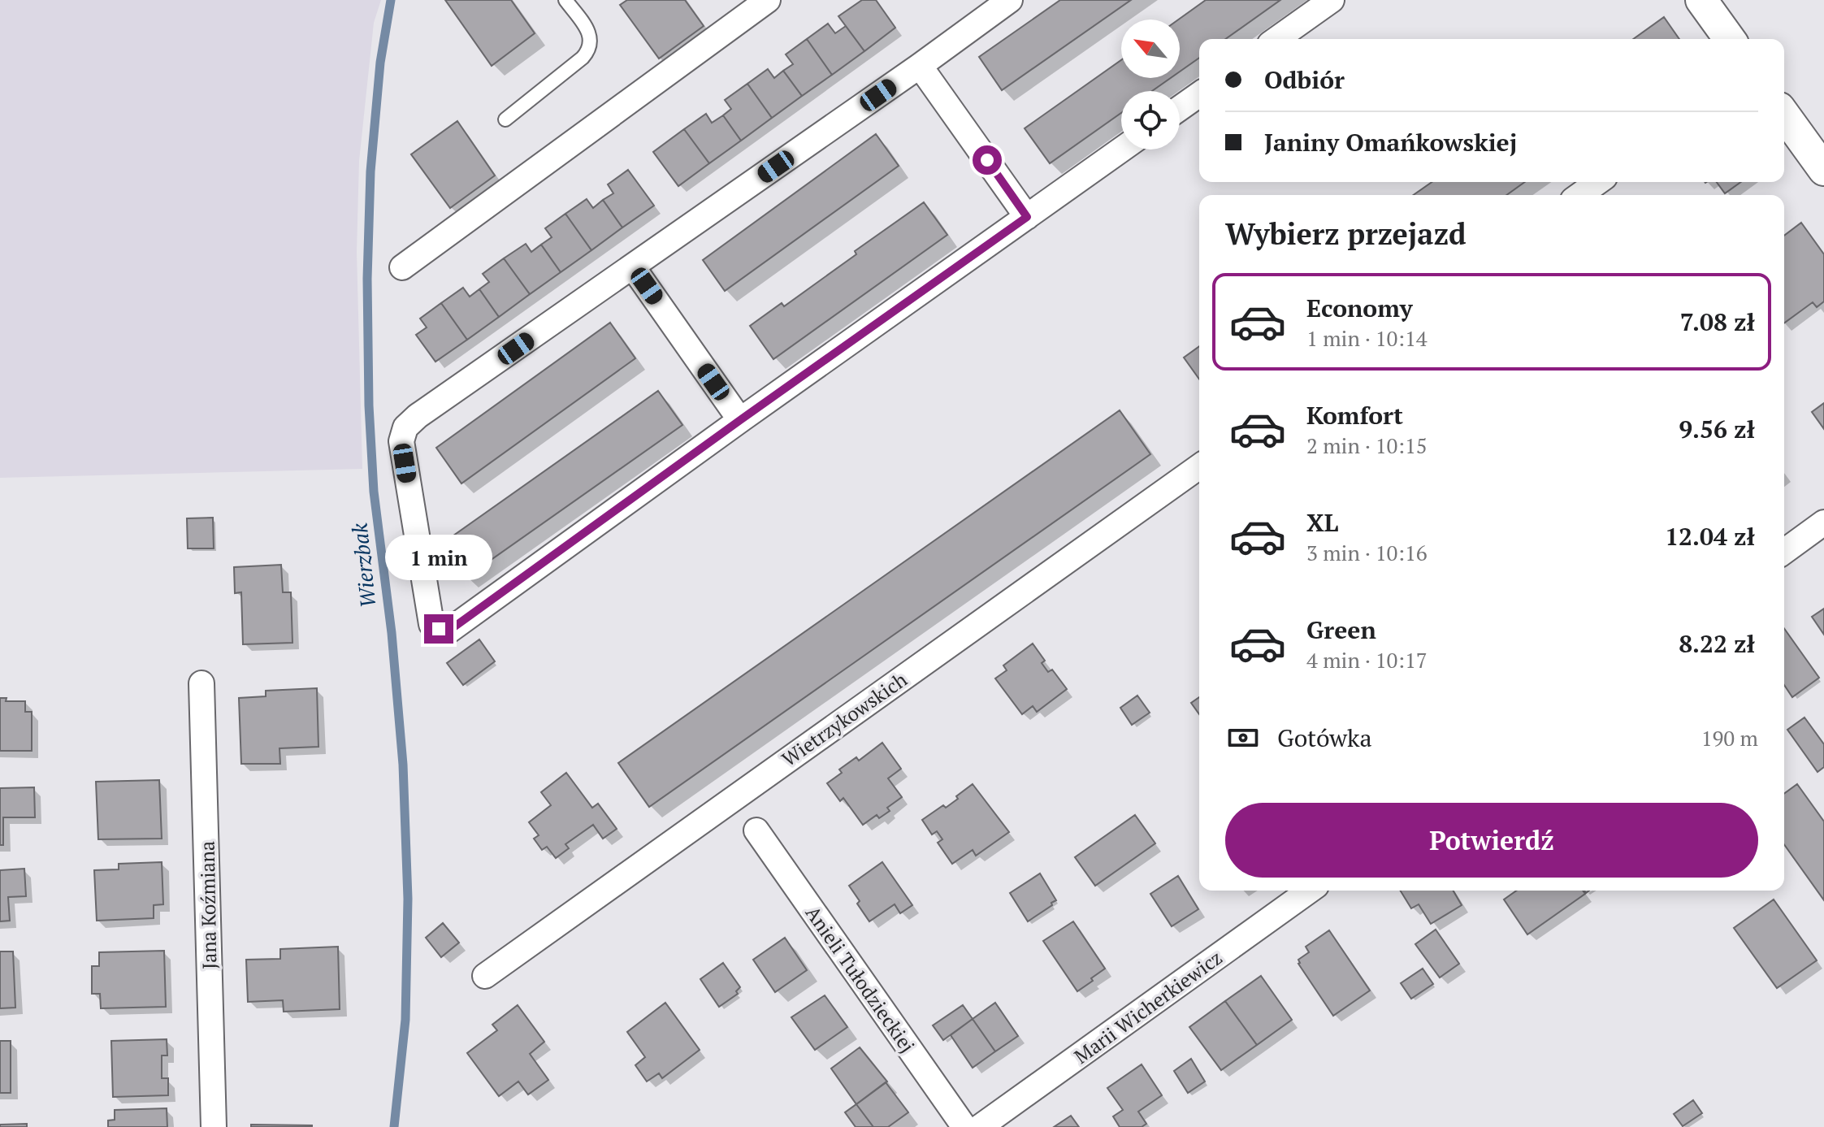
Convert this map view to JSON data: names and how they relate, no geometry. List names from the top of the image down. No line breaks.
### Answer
{"streets":{"street":["Wietrzykowskich","Jana Koźmiana","Anieli Tułodzieckiej","Marii Wicherkiewicz"]},"water":["Wierzbak"],"north":"top left","page":{"banner":["Odbiór","Janiny Omańkowskiej"],"heading":"Wybierz przejazd","list":[{"name":"Economy","note":"1 min · 10:14","value":"7.08 zł"},{"name":"Komfort","note":"2 min · 10:15","value":"9.56 zł"},{"name":"XL","note":"3 min · 10:16","value":"12.04 zł"},{"name":"Green","note":"4 min · 10:17","value":"8.22 zł"}],"bubble":"1 min","pay":["Gotówka","190 m"],"buttons":"Potwierdź"}}
